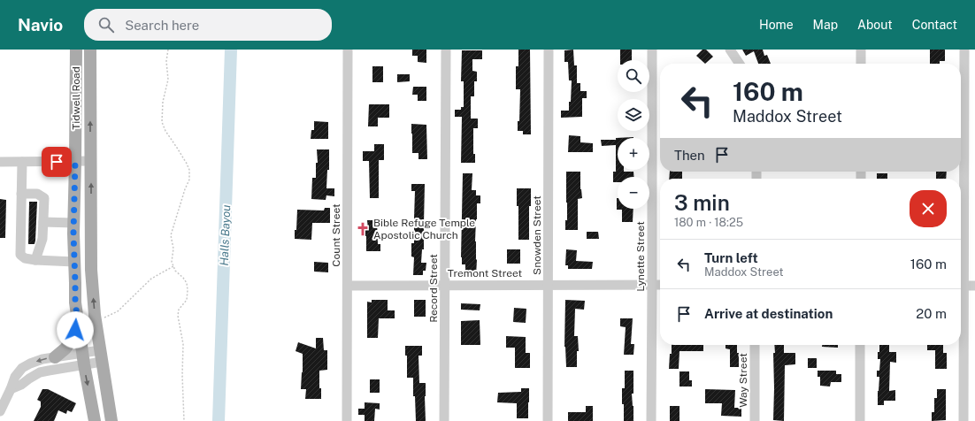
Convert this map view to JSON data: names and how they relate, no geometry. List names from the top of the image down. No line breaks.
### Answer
{"streets":{"main road":["Tidwell Road"],"street":["Count Street","Snowden Street","Lynette Street","Tremont Street","Record Street","Way Street"]},"crossings":[["Count Street","Tremont Street"],["Snowden Street","Tremont Street"],["Lynette Street","Tremont Street"],["Tremont Street","Record Street"]],"water":["Halls Bayou"],"places":{"church":["Bible Refuge Temple Apostolic Church"]},"page":{"header":"Navio","search":"Search here","nav":["Home","Map","About","Contact"],"map_buttons":["+","−"],"turn":["160 m","Maddox Street"],"then":"Then","heading":["3 min","180 m · 18:25"],"list":[{"name":"Turn left","note":"Maddox Street","value":"160 m"},{"name":"Arrive at destination","value":"20 m"}]}}
